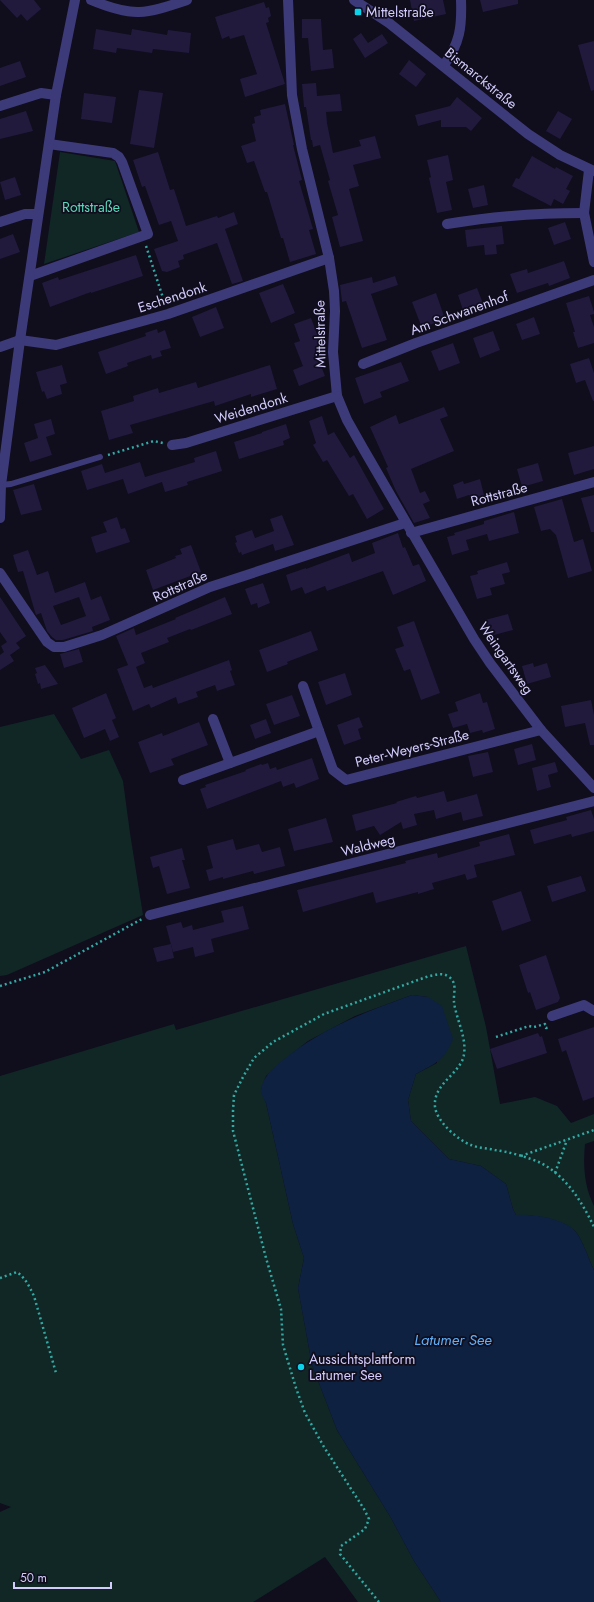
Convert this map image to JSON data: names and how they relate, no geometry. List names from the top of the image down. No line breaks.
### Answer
{"streets":{"street":["Bismarckstraße","Eschendonk","Am Schwanenhof","Mittelstraße","Weidendonk","Rottstraße","Weingartsweg","Peter-Weyers-Straße","Waldweg"]},"crossings":[["Eschendonk","Mittelstraße"],["Mittelstraße","Weidendonk"],["Mittelstraße","Rottstraße"],["Mittelstraße","Weingartsweg"],["Rottstraße","Weingartsweg"],["Weingartsweg","Peter-Weyers-Straße"]],"water":["Latumer See"],"parks":["Rottstraße"],"places":{"transit":["Mittelstraße"],"other":["Aussichtsplattform Latumer See"]},"scale_bar":"50 m"}
